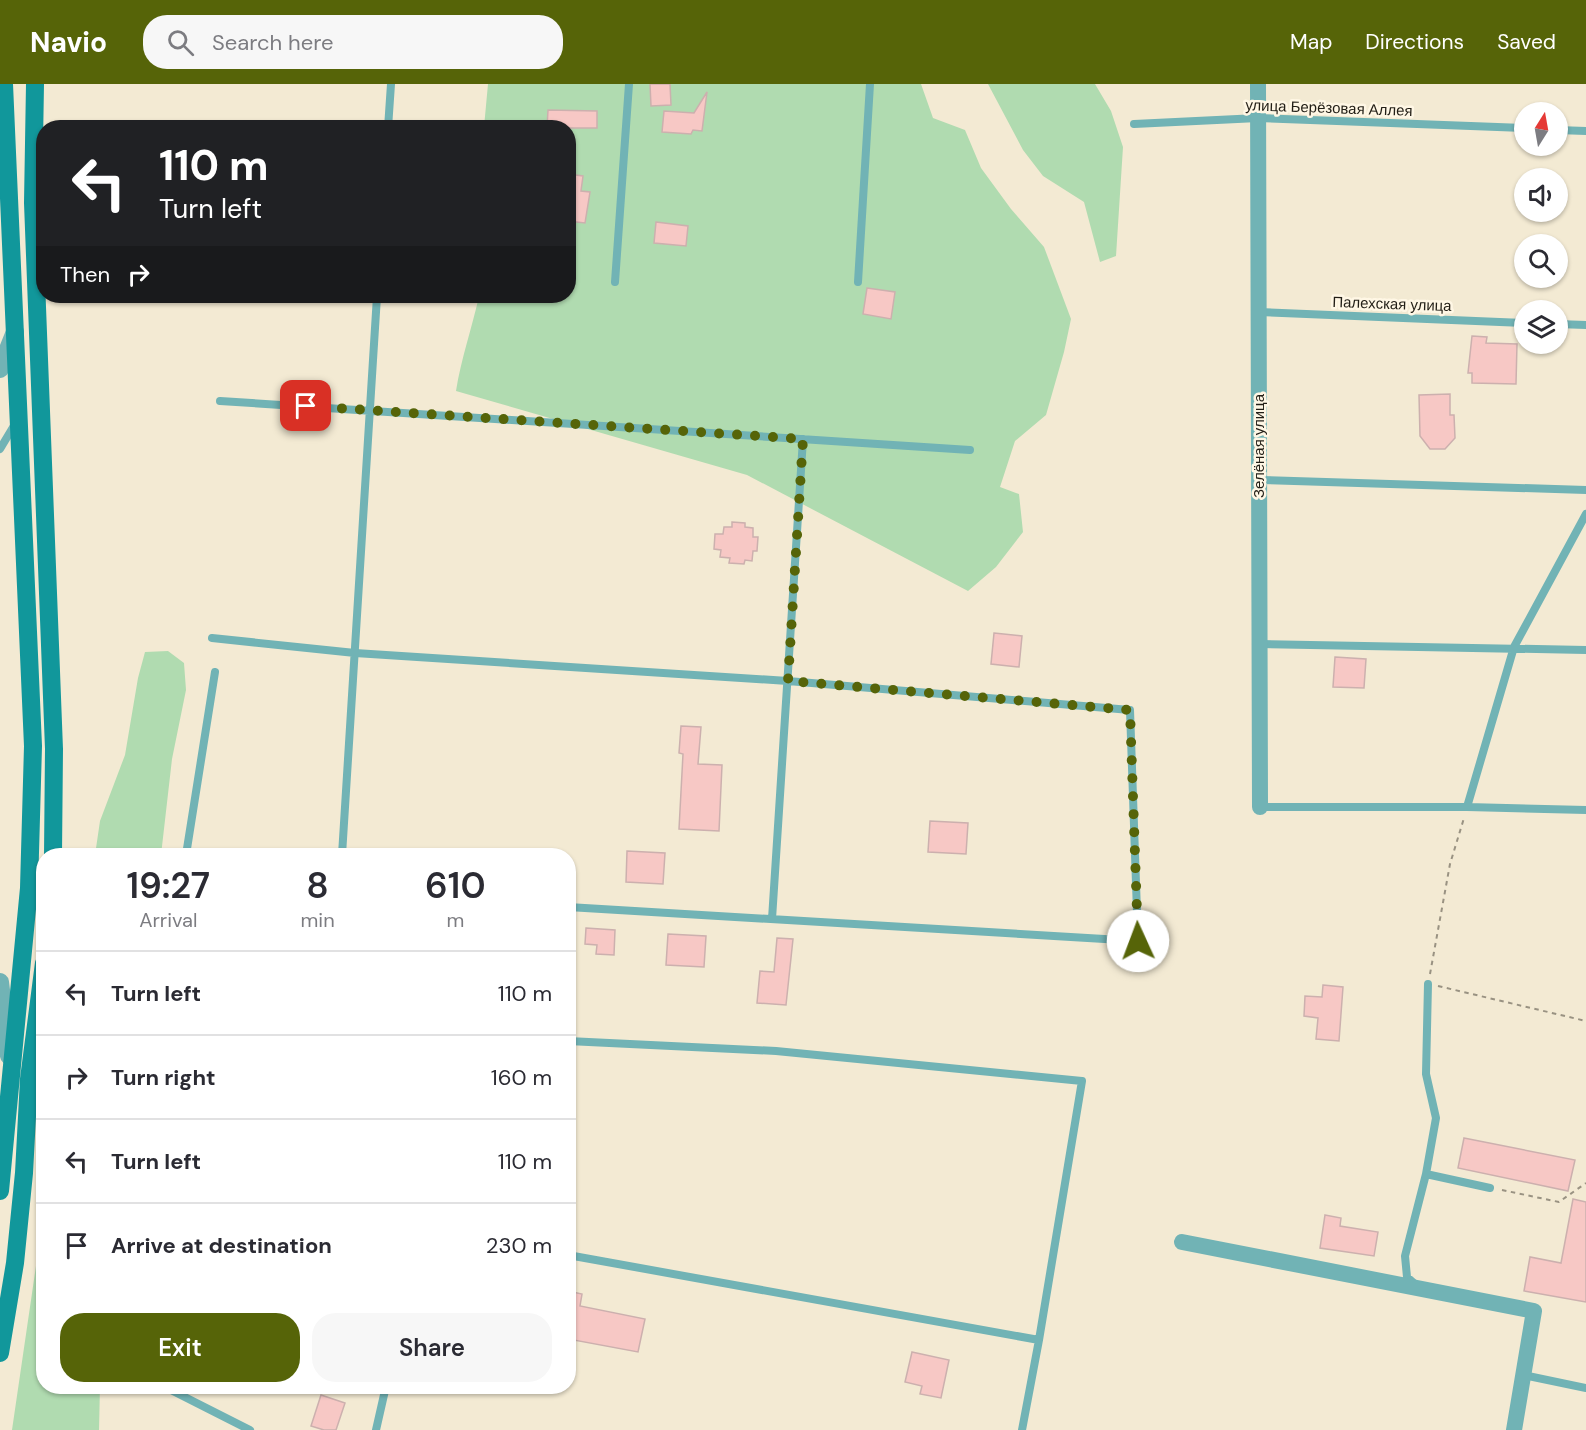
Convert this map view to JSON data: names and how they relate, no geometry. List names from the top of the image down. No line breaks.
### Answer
{"streets":{"street":["Зелёная улица"],"lane":["улица Берёзовая Аллея","Палехская улица"]},"crossings":[["улица Берёзовая Аллея","Зелёная улица"],["Палехская улица","Зелёная улица"]],"north":"top","page":{"header":"Navio","search":"Search here","nav":["Map","Directions","Saved"],"turn":["110 m","Turn left"],"then":"Then","eta":["19:27","Arrival","8","min","610","m"],"list":[{"name":"Turn left","value":"110 m"},{"name":"Turn right","value":"160 m"},{"name":"Turn left","value":"110 m"},{"name":"Arrive at destination","value":"230 m"}],"buttons":["Exit","Share"]}}
